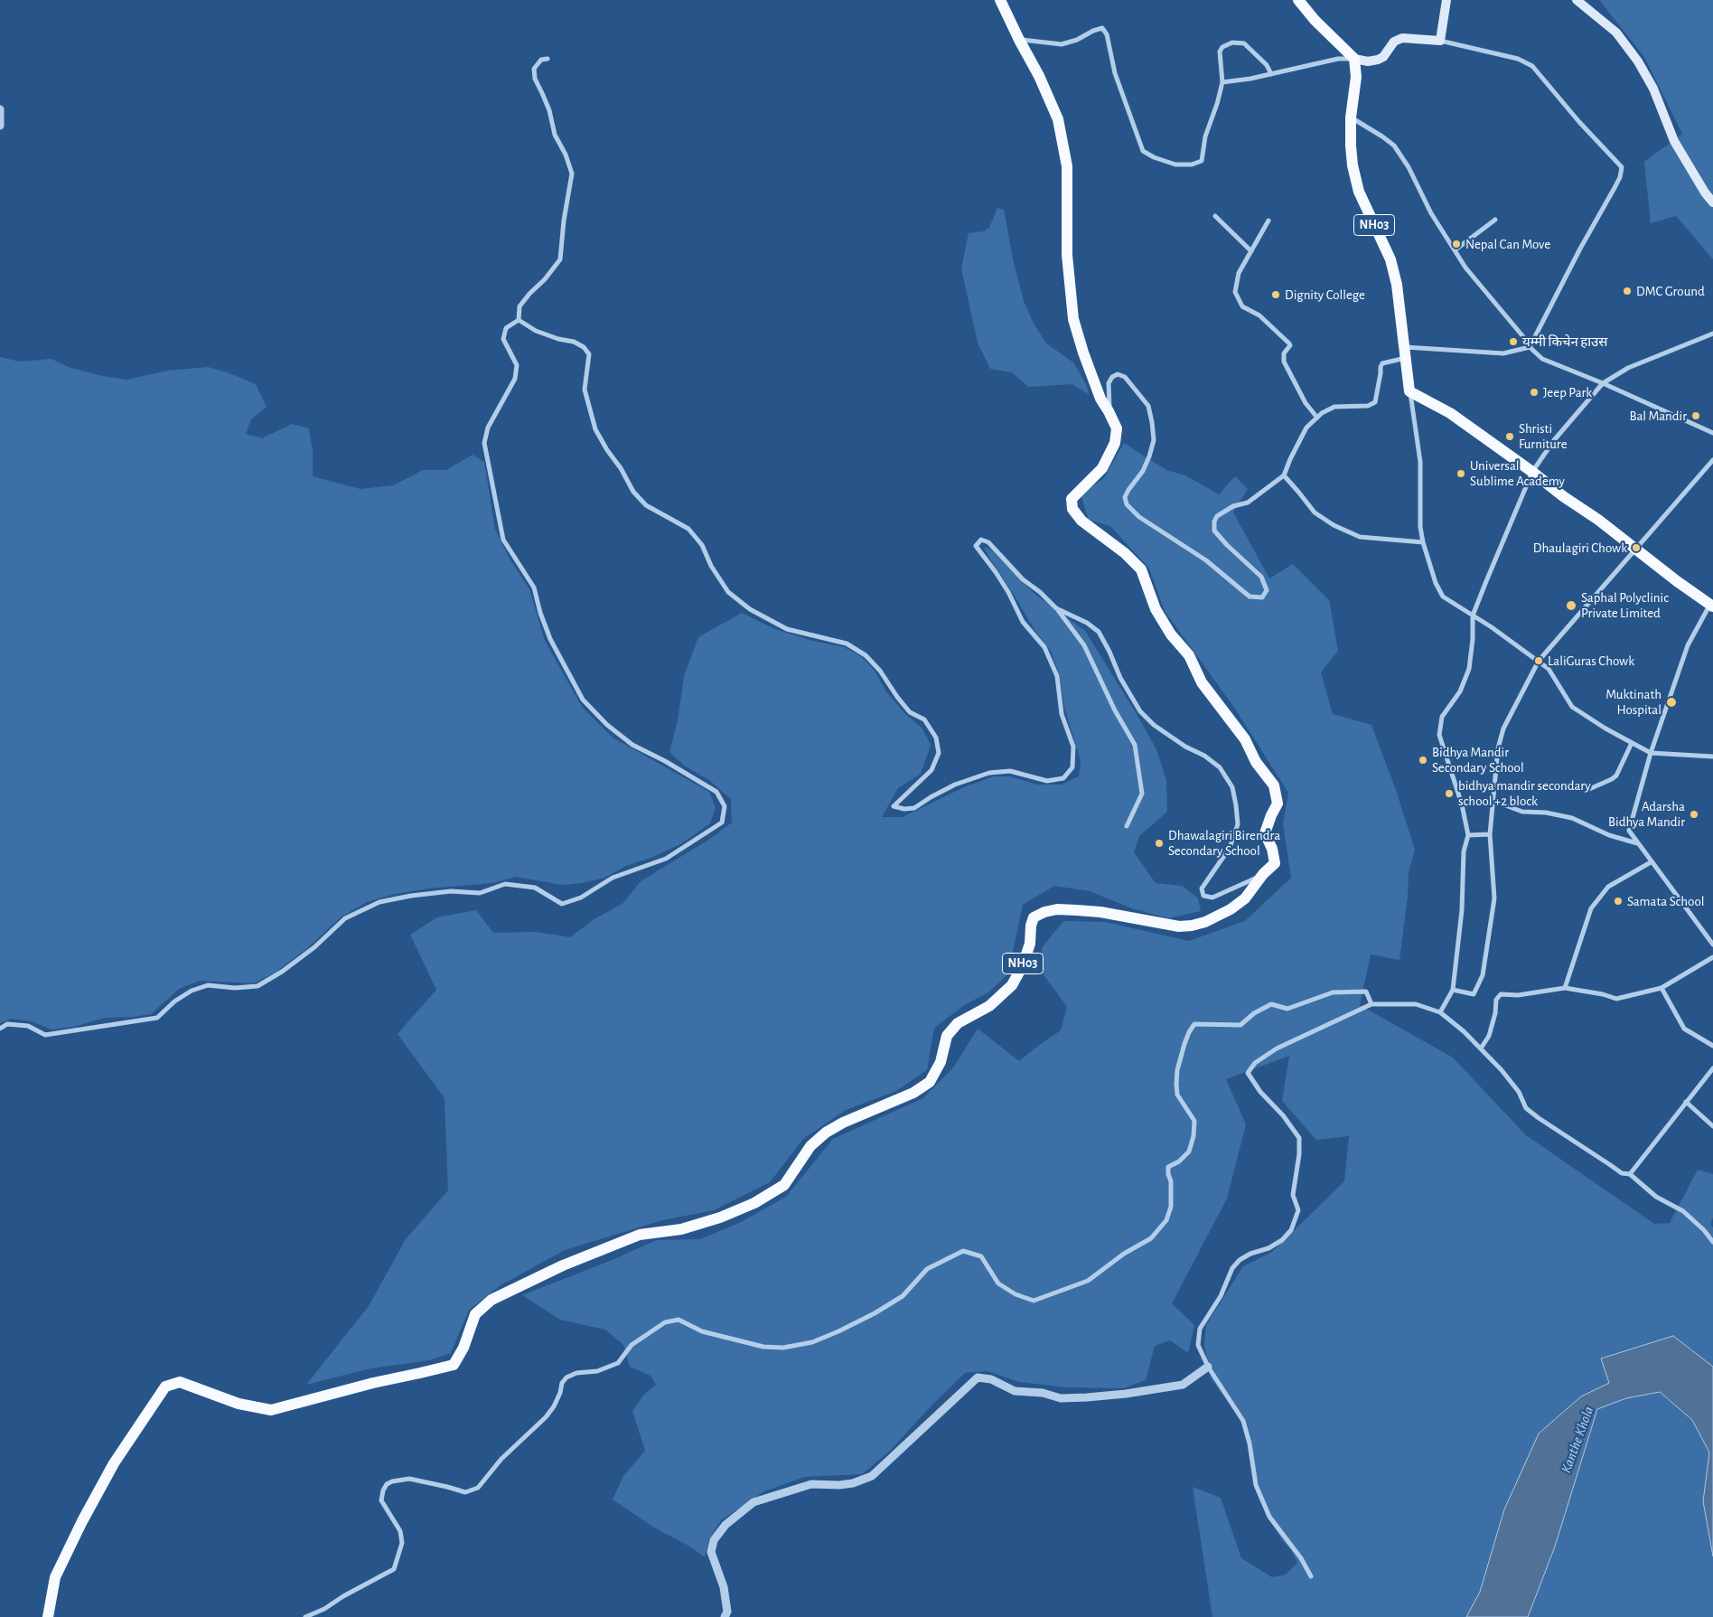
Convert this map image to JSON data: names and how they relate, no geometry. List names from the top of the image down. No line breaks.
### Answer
{"streets":{"main road":["NH03"]},"water":["Kanthe Khola"],"places":["Nepal Can Move","DMC Ground","Dignity College","यम्मी किचेन हाउस","Jeep Park","Bal Mandir","Shristi Furniture","Universal Sublime Academy","Dhaulagiri Chowk","Saphal Polyclinic Private Limited","LaliGuras Chowk","Muktinath Hospital","Bidhya Mandir Secondary School","bidhya mandir secondary school +2 block","Adarsha Bidhya Mandir","Dhawalagiri Birendra Secondary School","Samata School"]}
